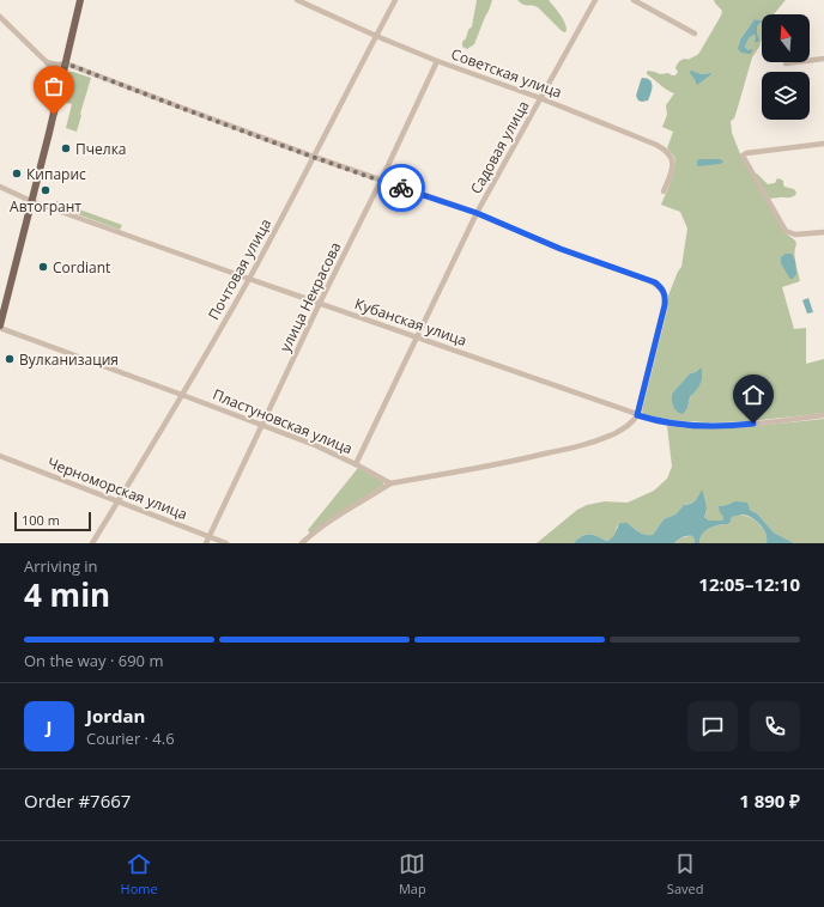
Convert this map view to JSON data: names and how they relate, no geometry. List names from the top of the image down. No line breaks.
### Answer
{"streets":{"street":["Советская улица","Садовая улица","Почтовая улица","улица Некрасова","Кубанская улица","Пластуновская улица","Черноморская улица"]},"crossings":[["Советская улица","Садовая улица"],["Советская улица","Почтовая улица"],["Советская улица","улица Некрасова"],["Садовая улица","Кубанская улица"],["Садовая улица","Пластуновская улица"],["Почтовая улица","Кубанская улица"],["Почтовая улица","Пластуновская улица"],["Почтовая улица","Черноморская улица"],["улица Некрасова","Кубанская улица"],["улица Некрасова","Пластуновская улица"],["улица Некрасова","Черноморская улица"]],"places":["Пчелка","Кипарис","Автогрант","Cordiant","Вулканизация"],"scale_bar":"100 m","north":"top","page":{"scale":"100 m","heading":["4 min","Arriving in","12:05–12:10"],"panel":["Jordan","Courier · 4.6","Order #7667","1 890 ₽"],"bar":"On the way · 690 m","round":"J","tabs":["Home","Map","Saved"]}}
